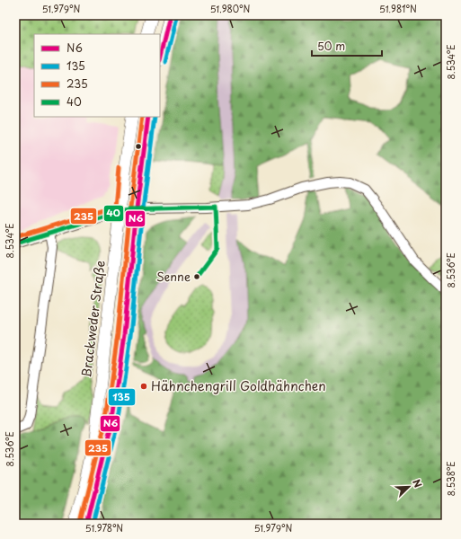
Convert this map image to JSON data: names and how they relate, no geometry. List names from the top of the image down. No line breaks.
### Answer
{"streets":{"main road":["Brackweder Straße"]},"places":["Senne","Hähnchengrill Goldhähnchen"],"lines":["transit line N6","transit line 135","transit line 235","transit line 40"],"legend":["N6","135","235","40"],"scale_bar":"50 m","north":"top right","coordinates":["51.979°N","51.980°N","51.981°N","8.534°E","8.536°E","8.538°E","51.978°N"]}
